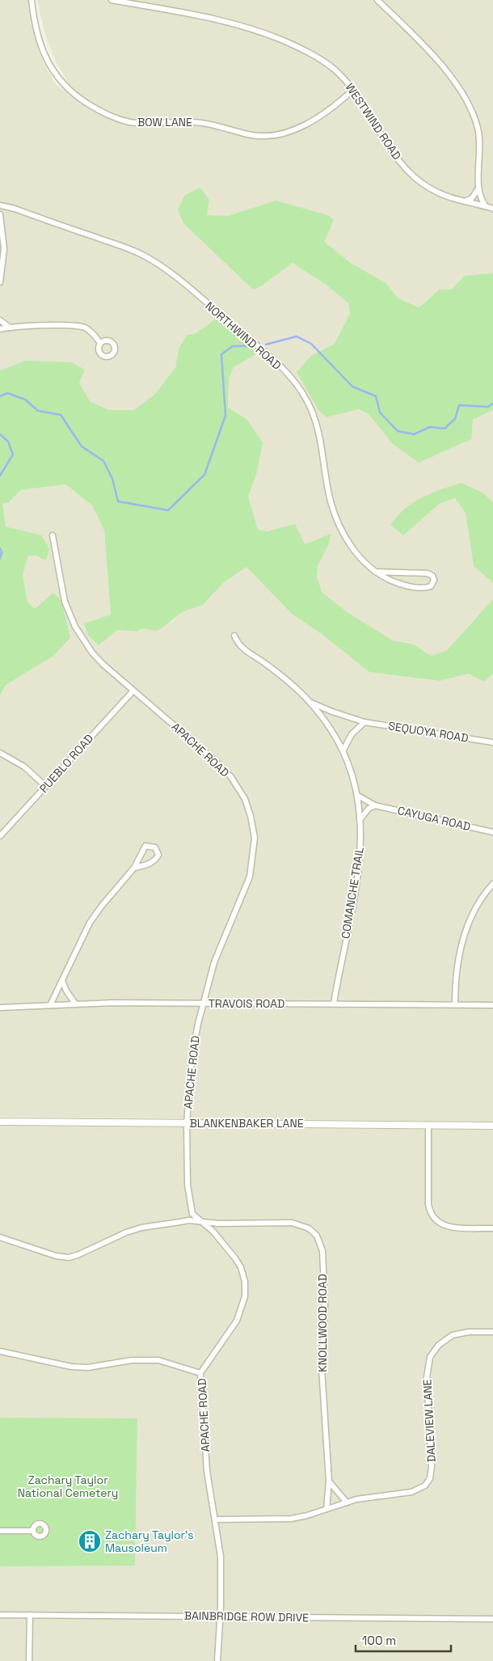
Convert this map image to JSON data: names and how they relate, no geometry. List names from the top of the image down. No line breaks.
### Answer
{"streets":{"street":["WESTWIND ROAD","BOW LANE","NORTHWIND ROAD","SEQUOYA ROAD","APACHE ROAD","PUEBLO ROAD","CAYUGA ROAD","COMANCHE TRAIL","TRAVOIS ROAD","BLANKENBAKER LANE","KNOLLWOOD ROAD","DALEVIEW LANE","BAINBRIDGE ROW DRIVE"]},"crossings":[["WESTWIND ROAD","BOW LANE"],["SEQUOYA ROAD","COMANCHE TRAIL"],["APACHE ROAD","PUEBLO ROAD"],["APACHE ROAD","TRAVOIS ROAD"],["APACHE ROAD","BLANKENBAKER LANE"],["APACHE ROAD","KNOLLWOOD ROAD"],["APACHE ROAD","DALEVIEW LANE"],["APACHE ROAD","BAINBRIDGE ROW DRIVE"],["CAYUGA ROAD","COMANCHE TRAIL"],["COMANCHE TRAIL","TRAVOIS ROAD"],["KNOLLWOOD ROAD","DALEVIEW LANE"]],"parks":["Zachary Taylor National Cemetery"],"places":{"building":["Zachary Taylor's Mausoleum"]},"scale_bar":"100 m"}
